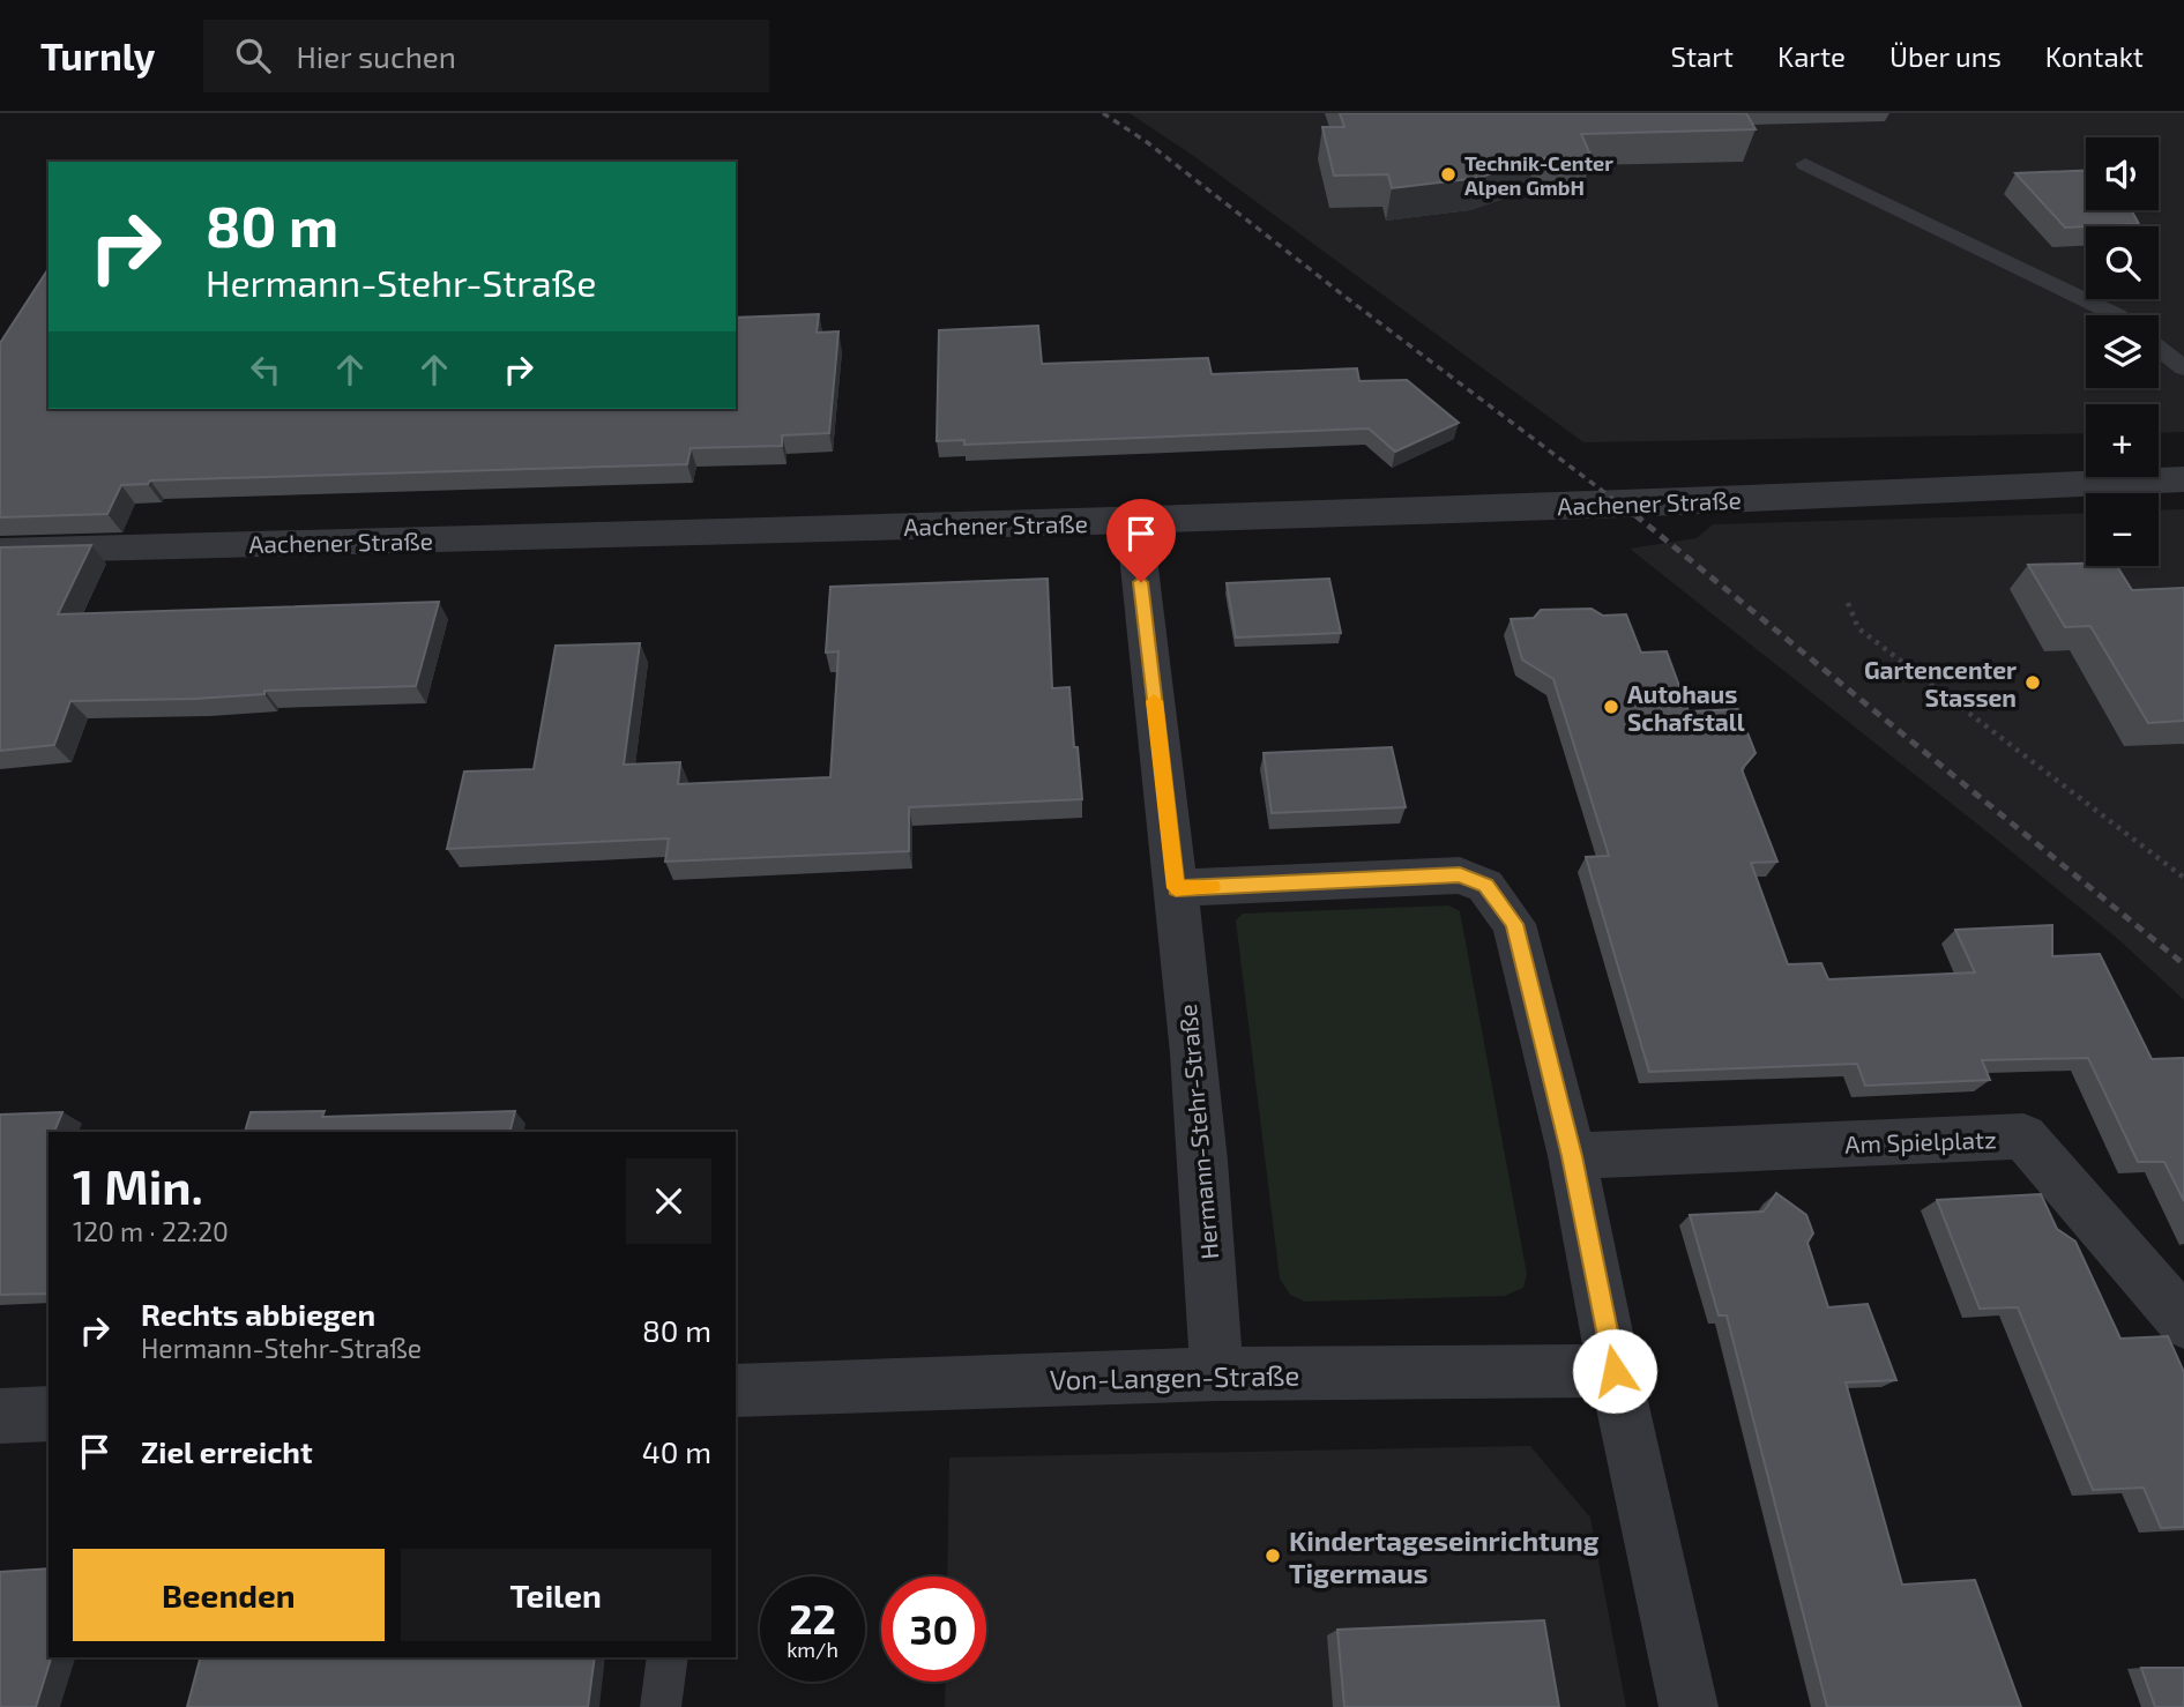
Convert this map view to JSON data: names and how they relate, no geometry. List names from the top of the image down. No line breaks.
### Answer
{"streets":{"street":["Aachener Straße","Hermann-Stehr-Straße","Am Spielplatz","Von-Langen-Straße"]},"crossings":[["Aachener Straße","Hermann-Stehr-Straße"],["Hermann-Stehr-Straße","Von-Langen-Straße"]],"places":["Technik-Center Alpen GmbH","Gartencenter Stassen","Autohaus Schafstall","Kindertageseinrichtung Tigermaus"],"page":{"header":"Turnly","search":"Hier suchen","nav":["Start","Karte","Über uns","Kontakt"],"map_buttons":["+","−"],"turn":["80 m","Hermann-Stehr-Straße"],"heading":["1 Min.","120 m · 22:20"],"list":[{"name":"Rechts abbiegen","note":"Hermann-Stehr-Straße","value":"80 m"},{"name":"Ziel erreicht","value":"40 m"}],"buttons":["Beenden","Teilen"],"speed":"22 km/h","limit":"30"}}
